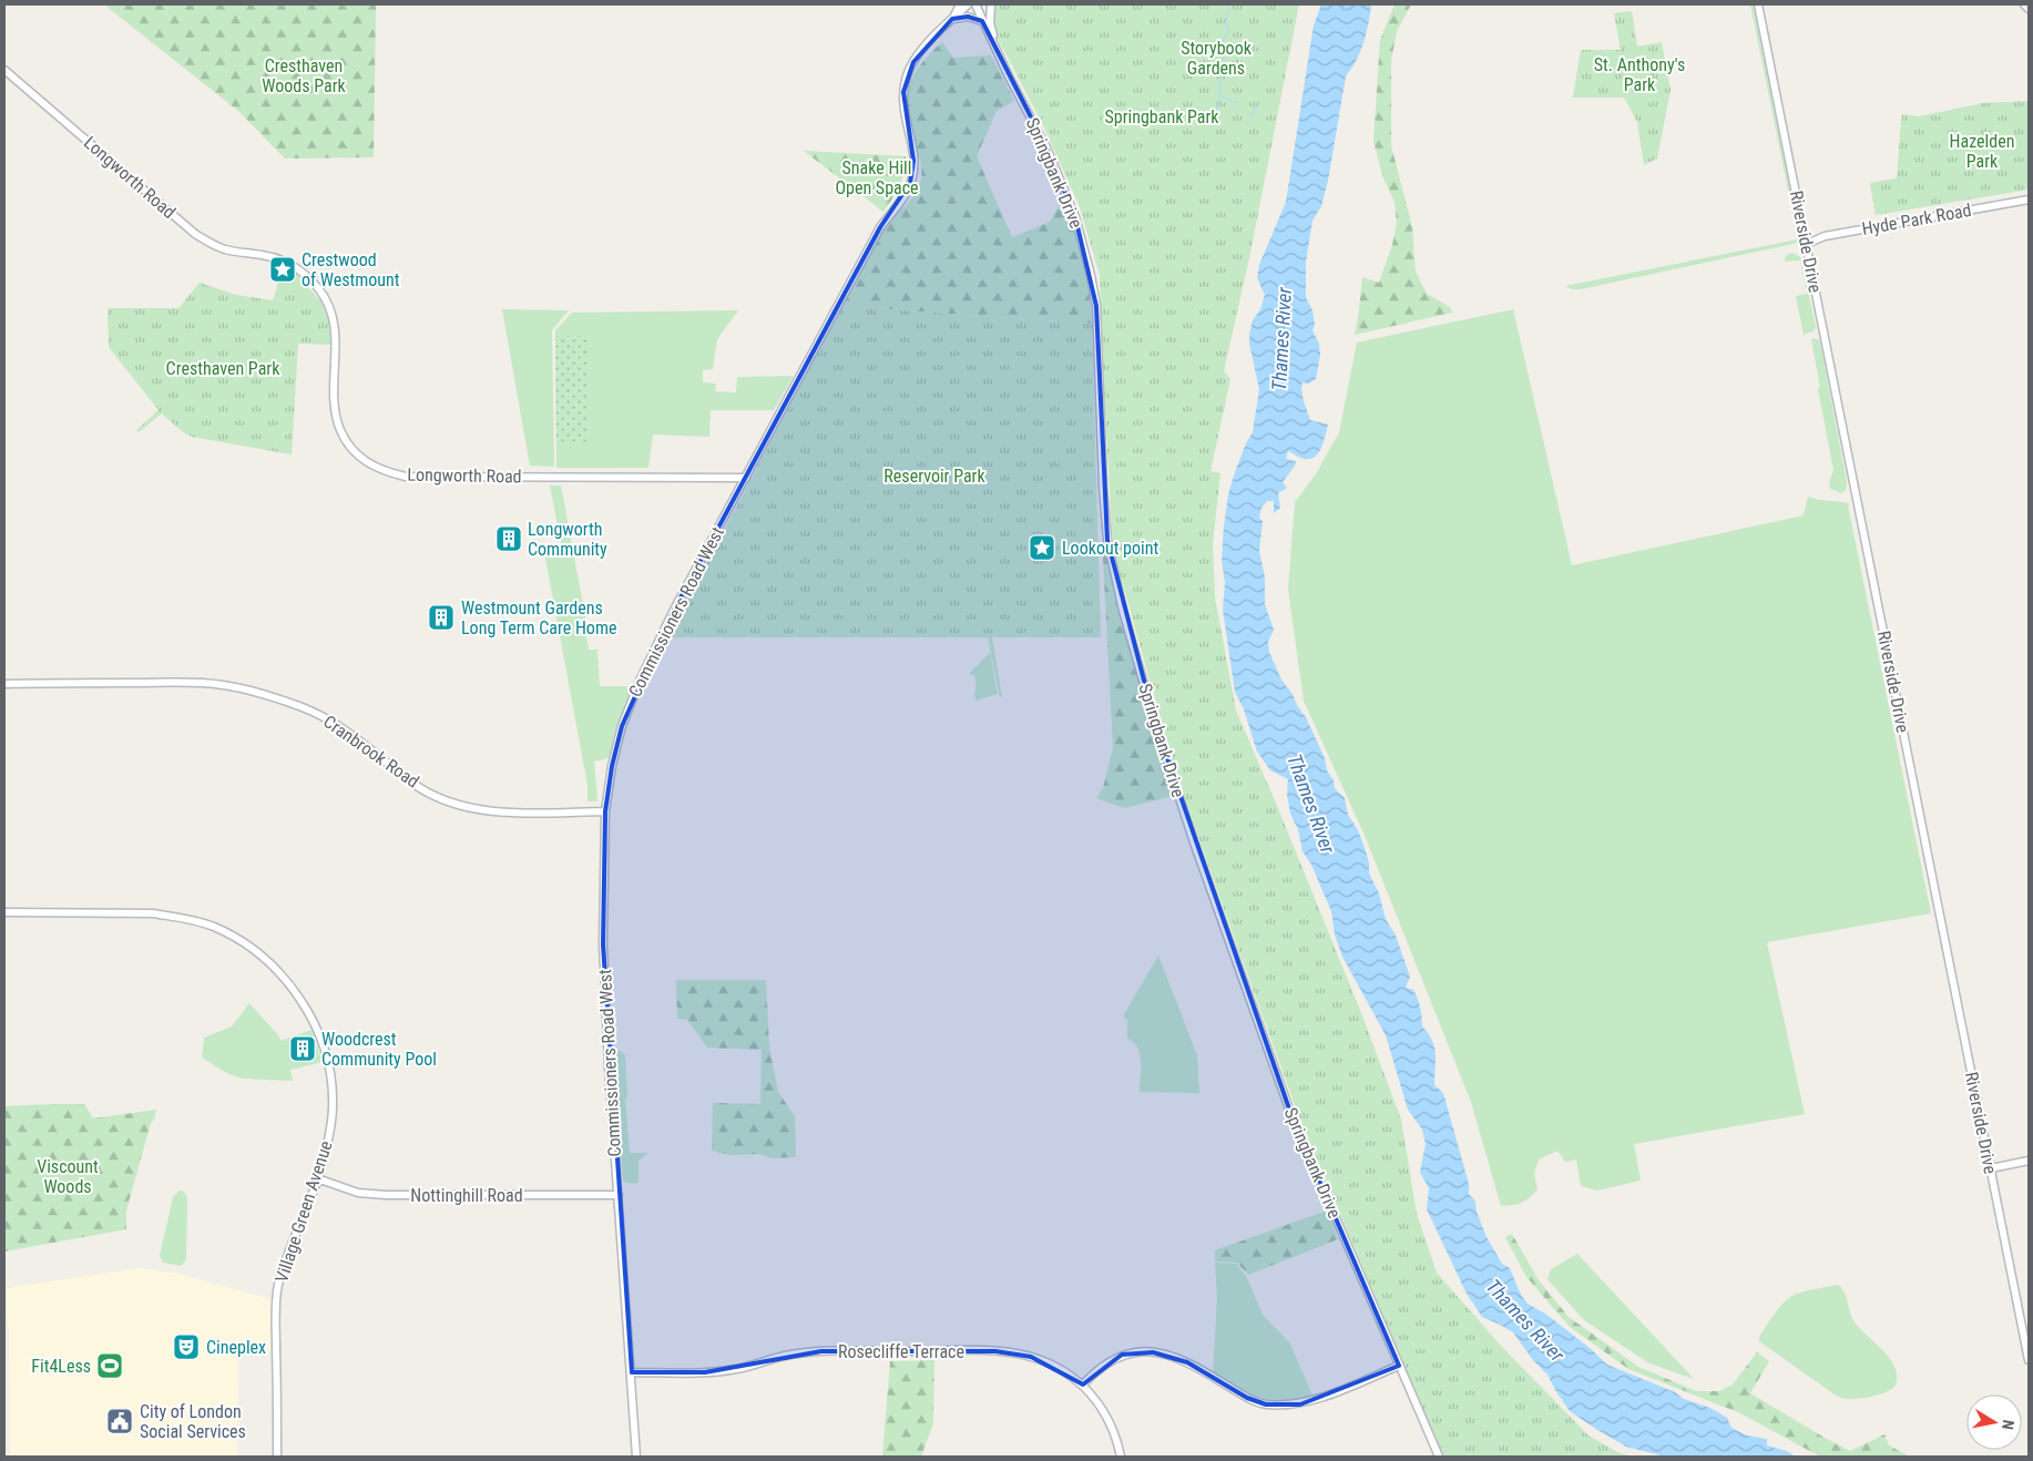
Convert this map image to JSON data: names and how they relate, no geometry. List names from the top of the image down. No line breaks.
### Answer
{"streets":{"main road":["Springbank Drive","Longworth Road","Hyde Park Road","Riverside Drive","Commissioners Road West","Cranbrook Road","Nottinghill Road","Village Green Avenue","Rosecliffe Terrace"]},"crossings":[["Longworth Road","Commissioners Road West"],["Hyde Park Road","Riverside Drive"],["Commissioners Road West","Cranbrook Road"],["Commissioners Road West","Nottinghill Road"],["Commissioners Road West","Rosecliffe Terrace"],["Nottinghill Road","Village Green Avenue"]],"water":["Thames River"],"parks":["Storybook Gardens","St. Anthony's Park","Cresthaven Woods Park","Springbank Park","Hazelden Park","Snake Hill Open Space","Cresthaven Park","Reservoir Park","Viscount Woods"],"places":{"place":["Crestwood of Westmount","Lookout point"],"building":["Longworth Community","Westmount Gardens Long Term Care Home","Woodcrest Community Pool"],"theatre":["Cineplex"],"sports":["Fit4Less"],"public building":["City of London Social Services"]},"north":"right"}
